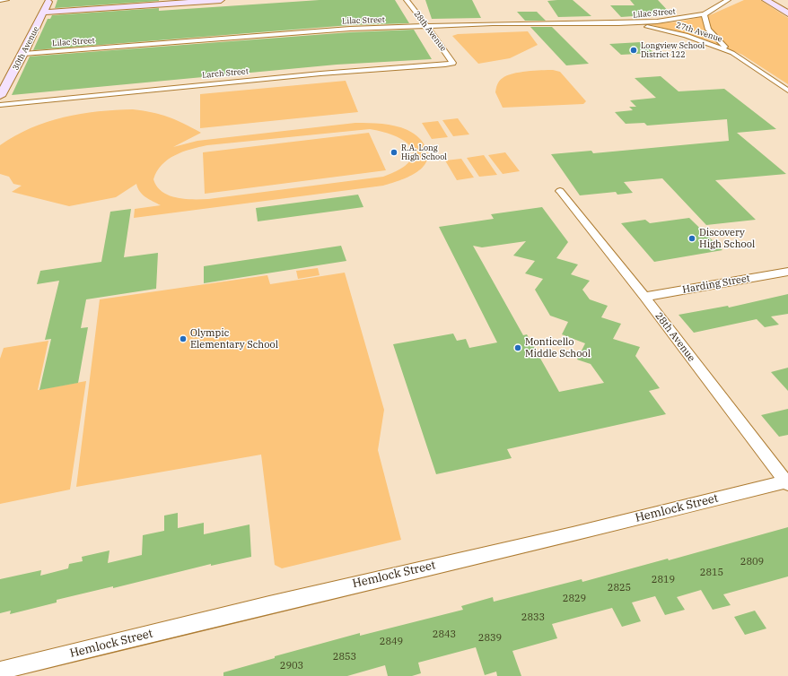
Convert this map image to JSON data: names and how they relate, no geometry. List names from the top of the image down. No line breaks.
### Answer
{"streets":{"street":["Lilac Street","28th Avenue","27th Avenue","30th Avenue","Larch Street","Harding Street","Hemlock Street"]},"crossings":[["Lilac Street","28th Avenue"],["Lilac Street","27th Avenue"],["Lilac Street","30th Avenue"],["28th Avenue","Larch Street"],["28th Avenue","Harding Street"],["28th Avenue","Hemlock Street"]],"places":["Longview School District 122","R.A. Long High School","Discovery High School","Olympic Elementary School","Monticello Middle School"],"house_numbers":["2809","2815","2819","2825","2829","2833","2843","2839","2849","2853","2903"]}
